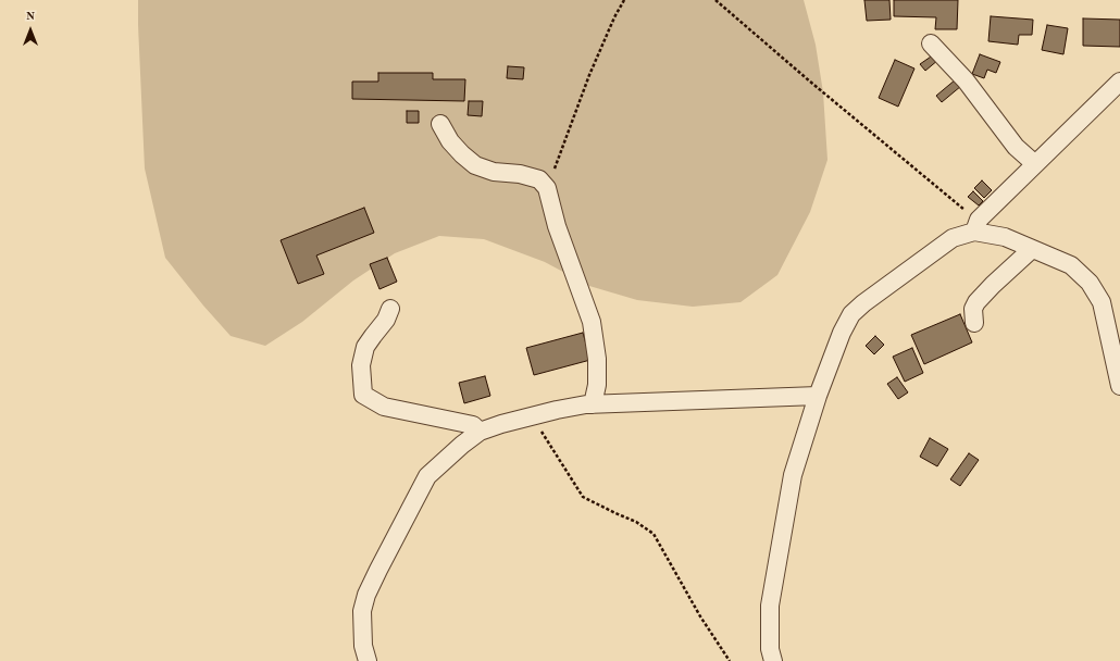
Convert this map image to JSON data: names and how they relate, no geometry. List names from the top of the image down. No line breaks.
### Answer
{"north":"top"}
